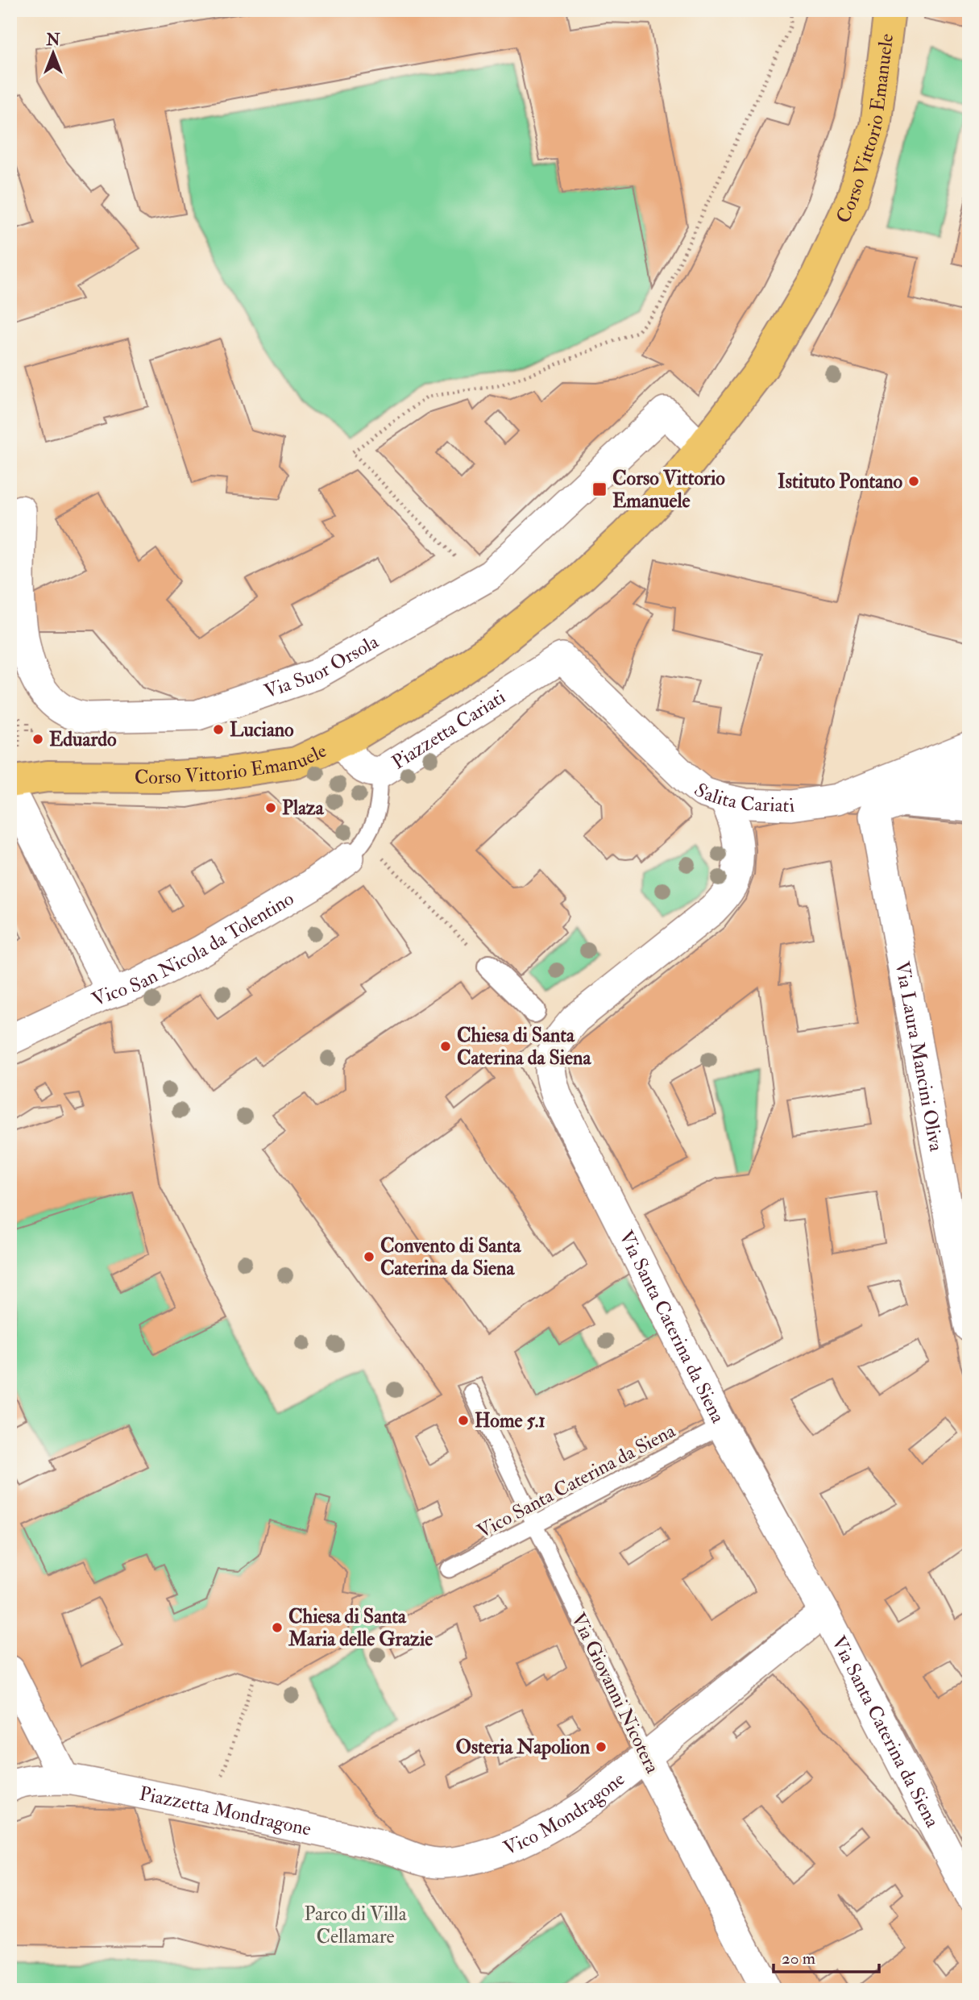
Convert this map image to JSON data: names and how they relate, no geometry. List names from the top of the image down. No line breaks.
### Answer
{"streets":{"main road":["Corso Vittorio Emanuele"],"street":["Via Suor Orsola","Piazzetta Cariati","Salita Cariati","Vico San Nicola da Tolentino","Via Laura Mancini Oliva","Via Santa Caterina da Siena","Via Giovanni Nicotera","Piazzetta Mondragone","Vico Mondragone"],"lane":["Vico Santa Caterina da Siena"]},"crossings":[["Corso Vittorio Emanuele","Via Suor Orsola"],["Corso Vittorio Emanuele","Piazzetta Cariati"],["Piazzetta Cariati","Salita Cariati"],["Salita Cariati","Via Santa Caterina da Siena"],["Via Santa Caterina da Siena","Vico Santa Caterina da Siena"],["Via Santa Caterina da Siena","Vico Mondragone"],["Vico Santa Caterina da Siena","Via Giovanni Nicotera"],["Via Giovanni Nicotera","Vico Mondragone"],["Piazzetta Mondragone","Vico Mondragone"]],"parks":["Parco di Villa Cellamare"],"places":{"other":["Istituto Pontano","Luciano","Eduardo","Plaza","Chiesa di Santa Caterina da Siena","Convento di Santa Caterina da Siena","Home 5.1","Chiesa di Santa Maria delle Grazie","Osteria Napolion"],"transit":["Corso Vittorio Emanuele"]},"scale_bar":"20 m","north":"top"}
